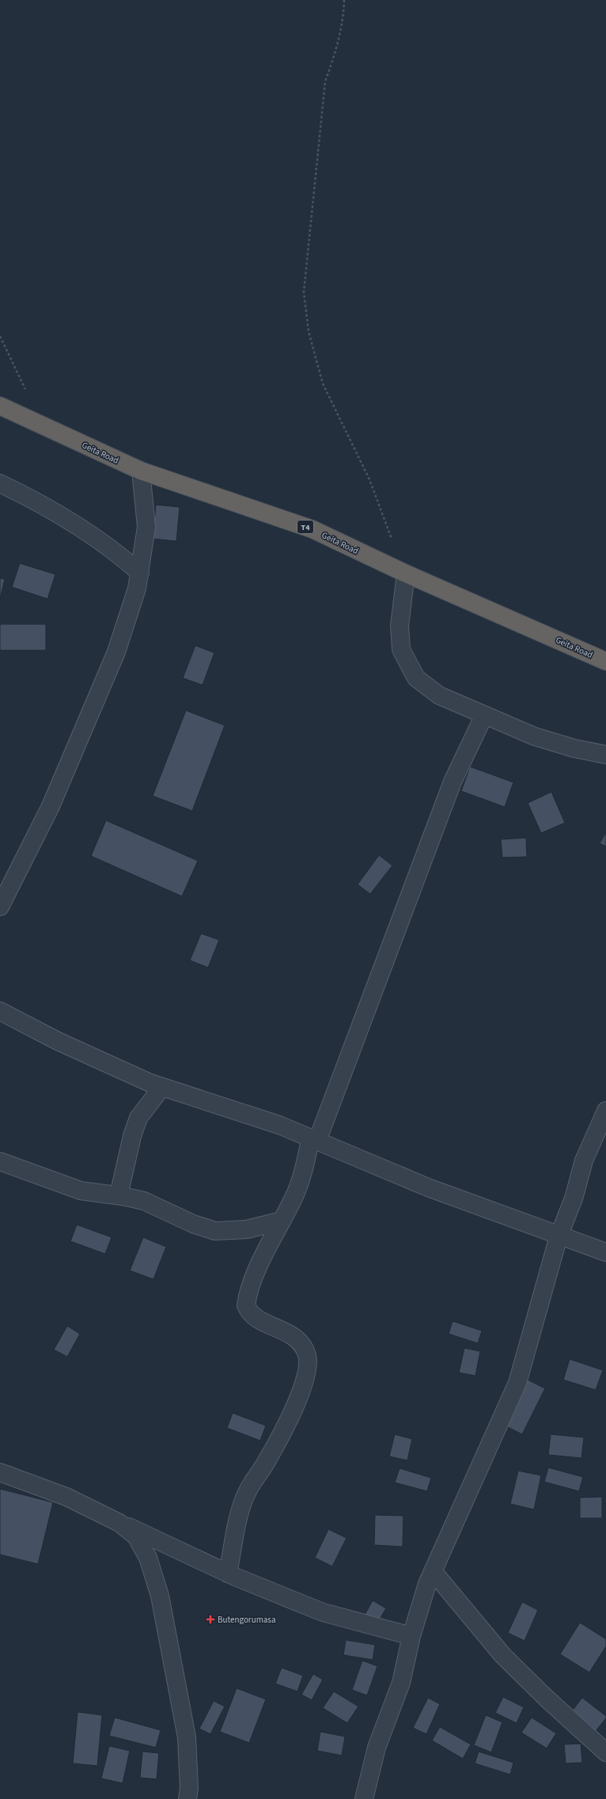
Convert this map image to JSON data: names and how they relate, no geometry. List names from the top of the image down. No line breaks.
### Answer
{"streets":{"highway":["Geita Road","T4"]},"places":{"health":["Butengorumasa"]}}
